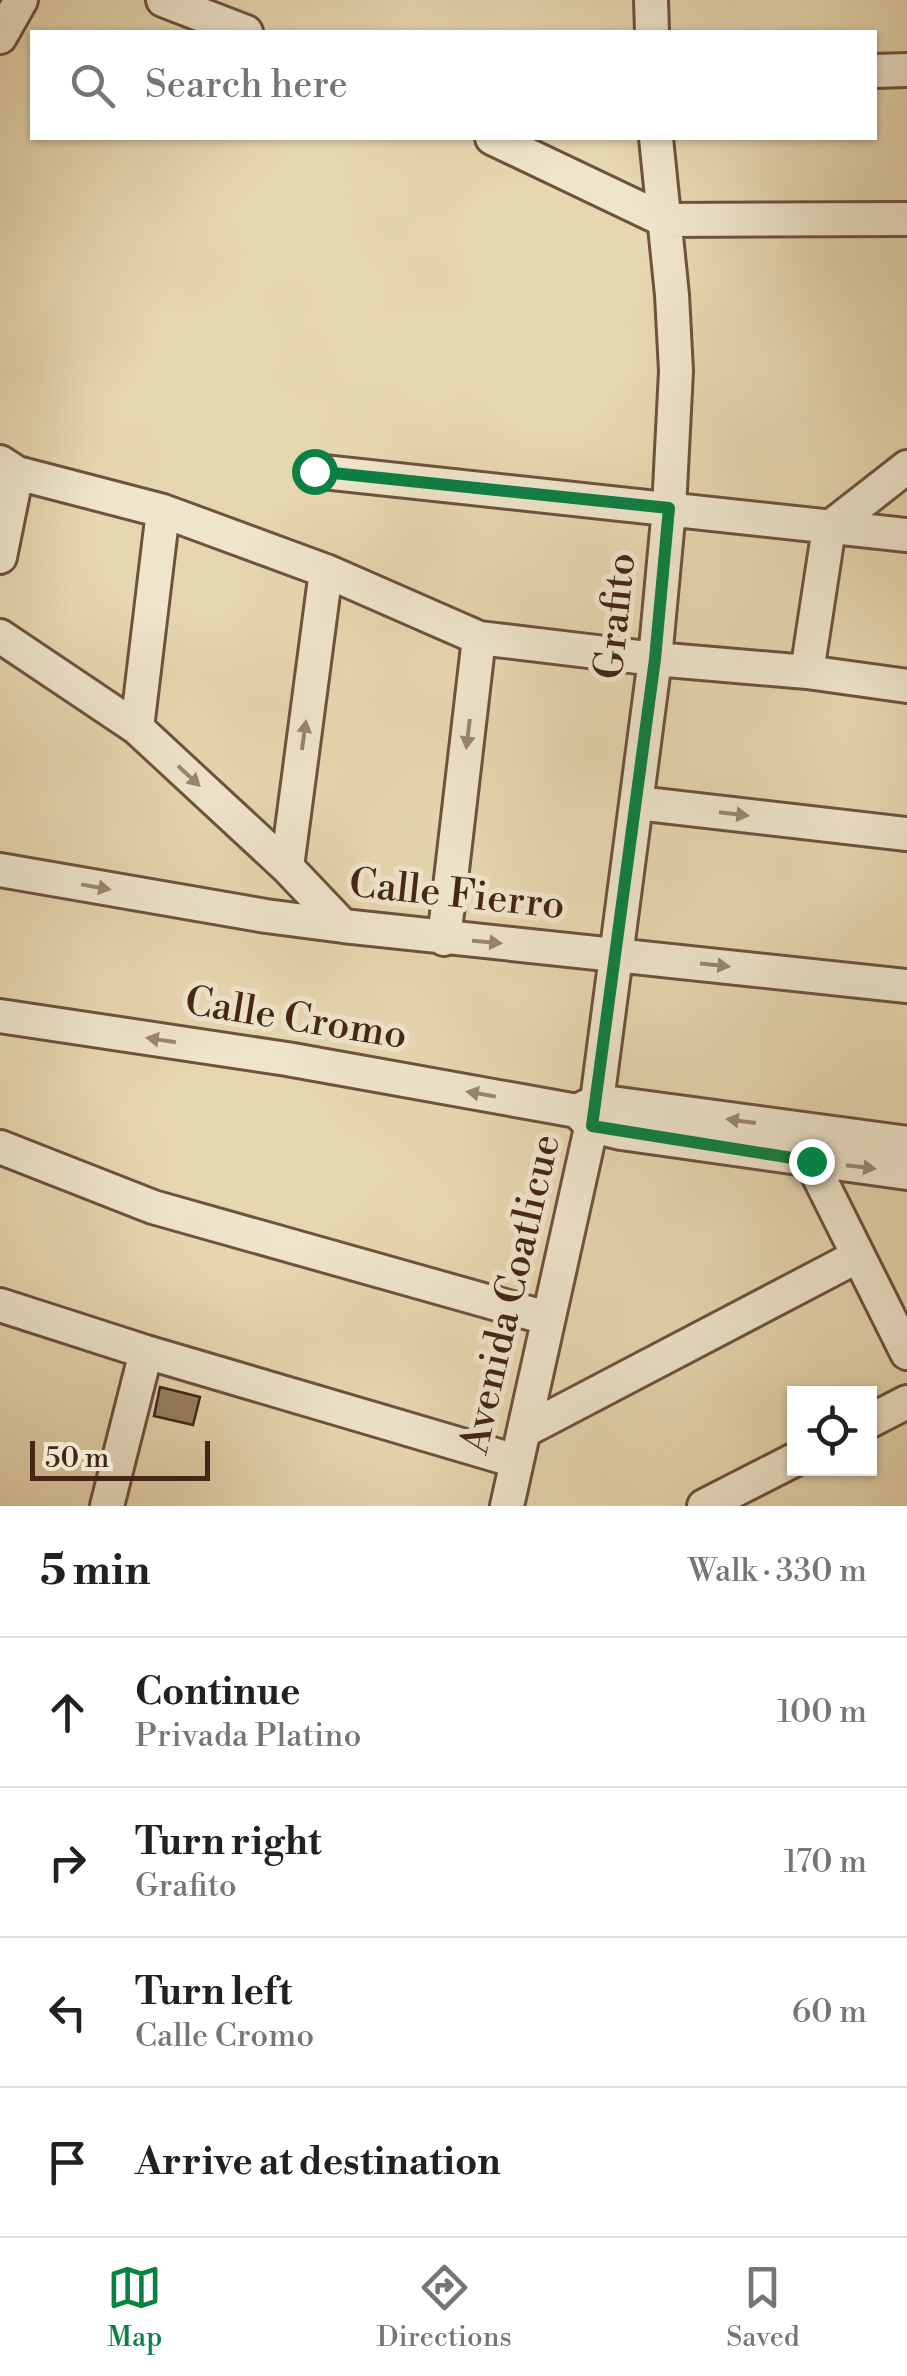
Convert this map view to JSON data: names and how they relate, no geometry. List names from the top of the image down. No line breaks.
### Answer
{"streets":{"street":["Grafito","Calle Fierro","Calle Cromo","Avenida Coatlicue"]},"crossings":[["Grafito","Calle Fierro"],["Grafito","Calle Cromo"],["Grafito","Avenida Coatlicue"],["Calle Cromo","Avenida Coatlicue"]],"scale_bar":"50 m","page":{"search":"Search here","scale":"50 m","heading":["5 min","Walk · 330 m"],"list":[["Continue","Privada Platino","100 m"],["Turn right","Grafito","170 m"],["Turn left","Calle Cromo","60 m"],"Arrive at destination"],"nav":["Map","Directions","Saved"]}}
